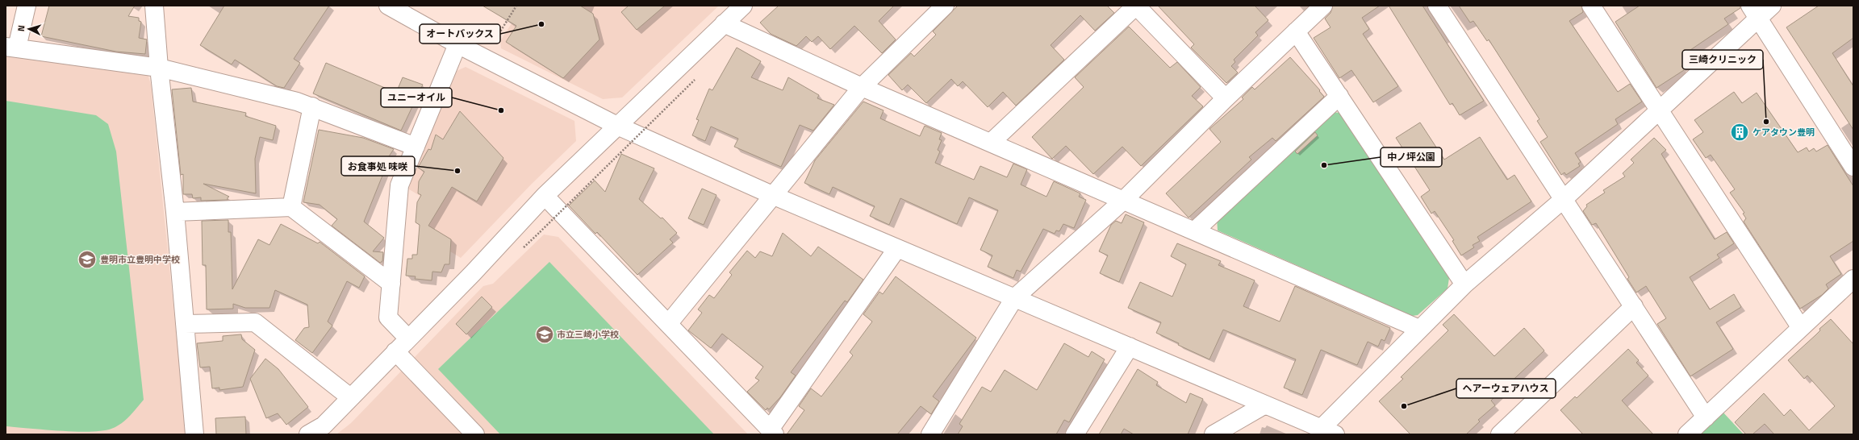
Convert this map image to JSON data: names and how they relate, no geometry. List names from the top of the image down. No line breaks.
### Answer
{"places":{"other":["オートバックス","ユニーオイル","三崎クリニック","中ノ坪公園","お食事処 味咲","ヘアーウェアハウス"],"building":["ケアタウン豊明"],"school or university":["豊明市立豊明中学校","市立三崎小学校"]},"north":"left"}
